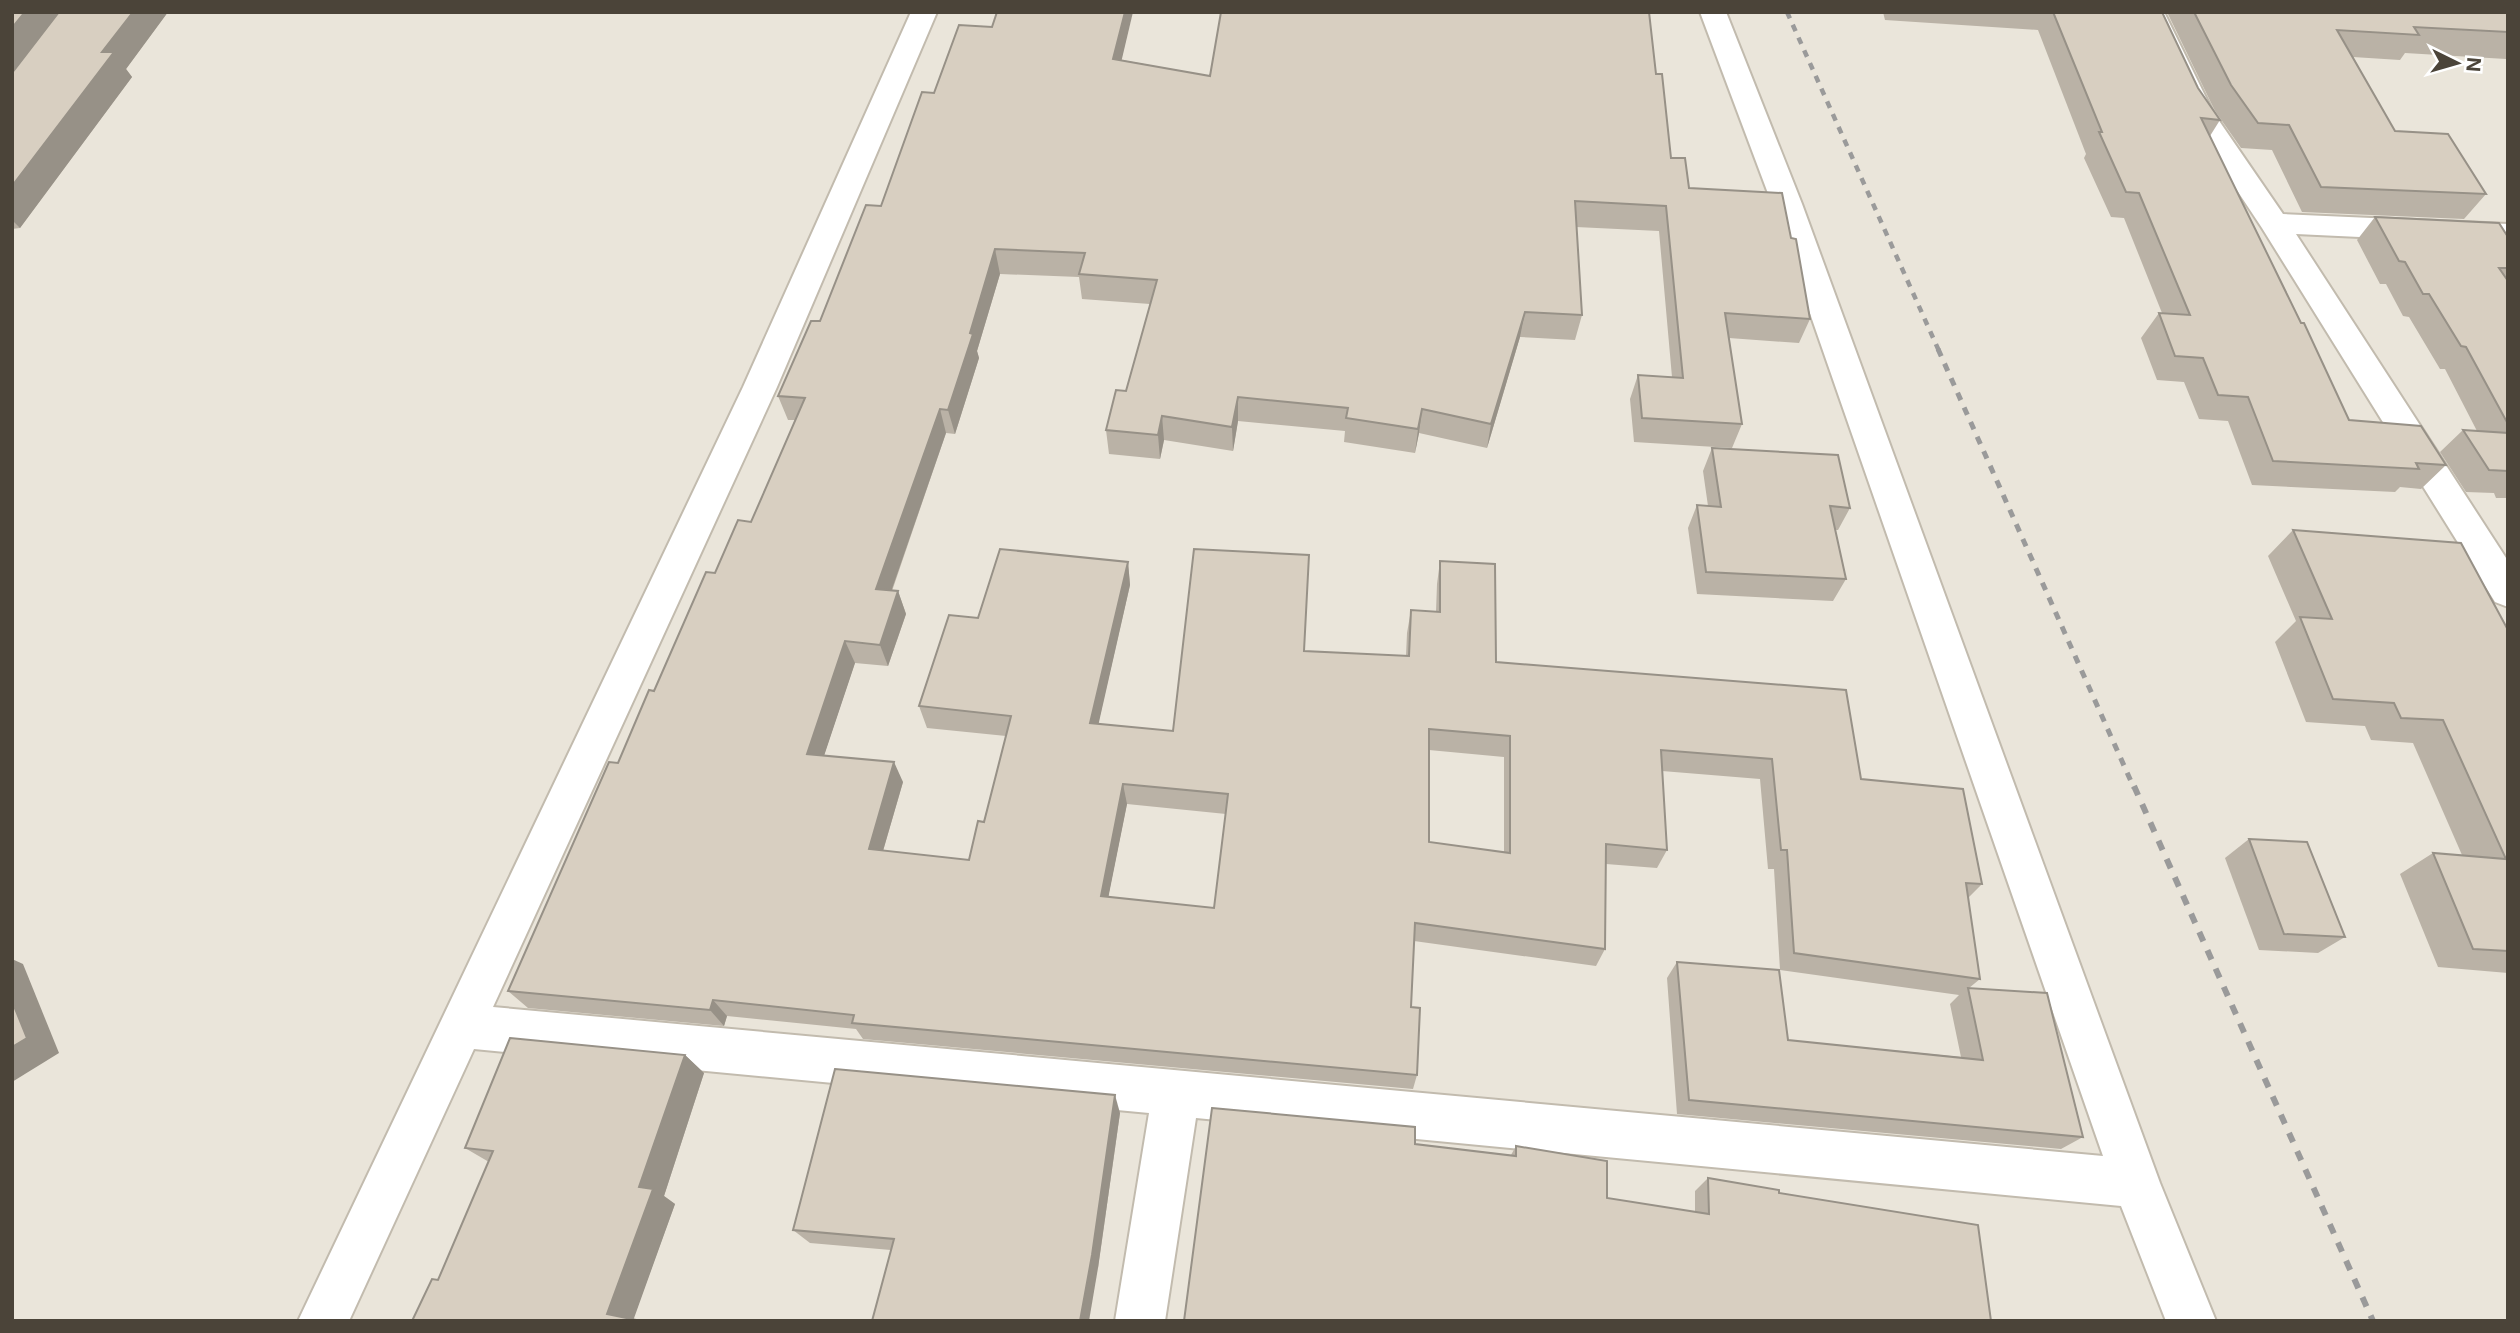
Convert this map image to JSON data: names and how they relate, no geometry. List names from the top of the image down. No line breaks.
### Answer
{"north":"right"}
